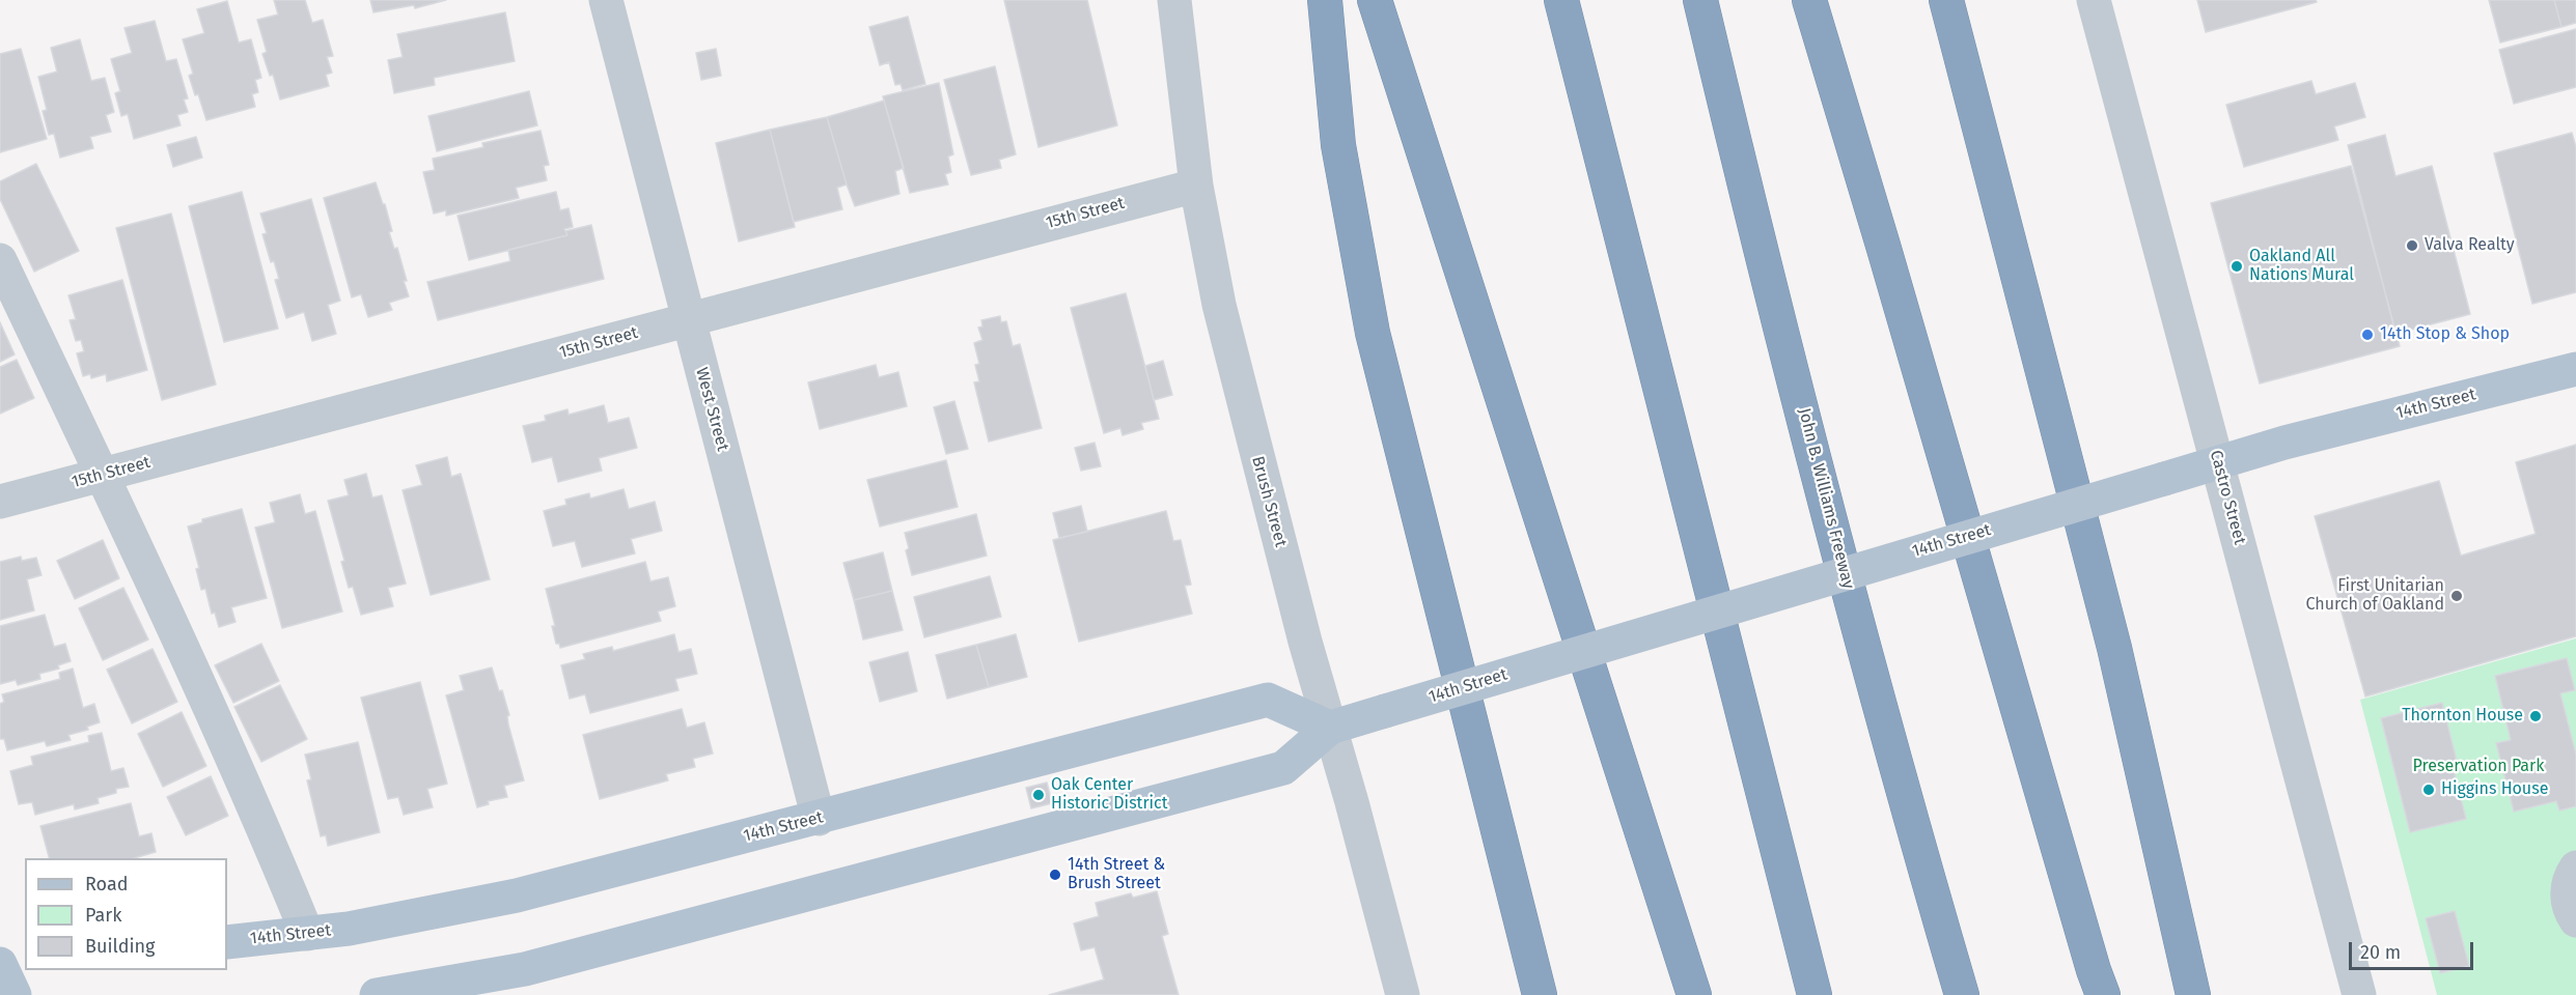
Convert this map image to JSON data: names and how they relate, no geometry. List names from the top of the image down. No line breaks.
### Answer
{"streets":{"highway":["John B. Williams Freeway"],"main road":["14th Street"],"street":["15th Street","West Street","Castro Street","Brush Street"]},"crossings":[["15th Street","West Street"],["15th Street","Brush Street"],["14th Street","West Street"],["14th Street","Castro Street"],["14th Street","Brush Street"]],"parks":["Preservation Park"],"places":["Valva Realty","Oakland All Nations Mural","14th Stop & Shop","First Unitarian Church of Oakland","Thornton House","Higgins House","Oak Center Historic District","14th Street & Brush Street"],"legend":["Road","Park","Building"],"scale_bar":"20 m"}
